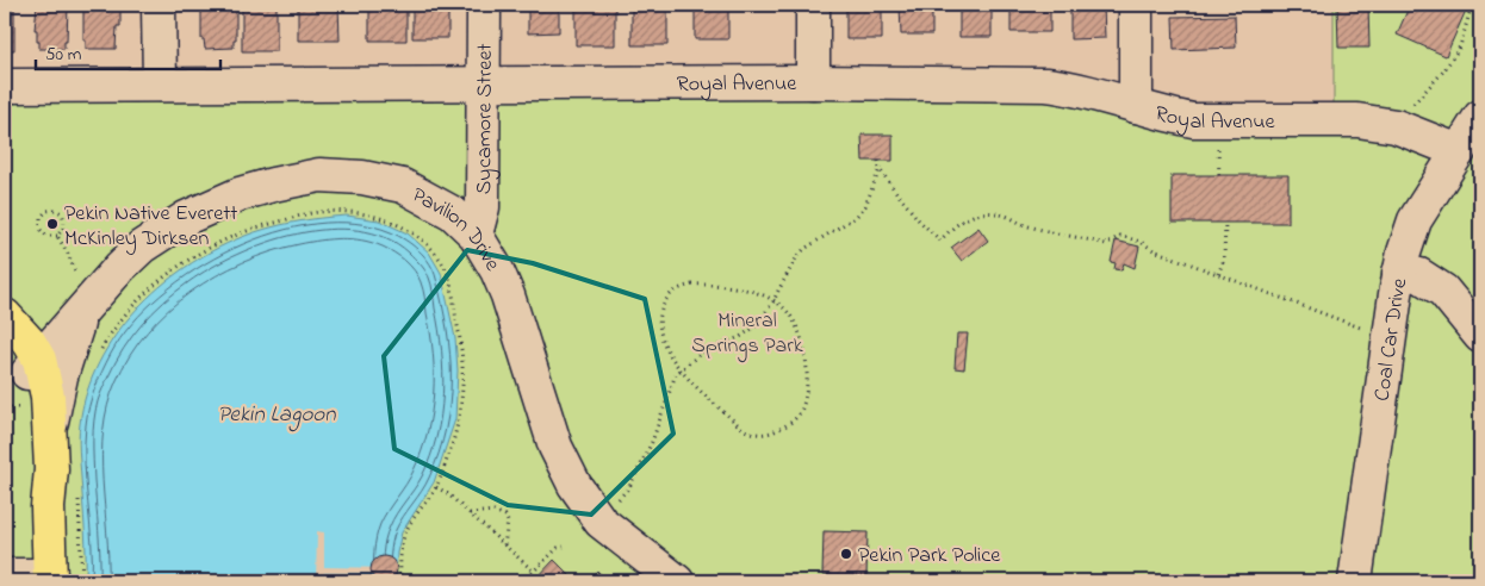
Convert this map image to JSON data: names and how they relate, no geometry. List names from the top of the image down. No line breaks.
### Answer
{"streets":{"street":["Royal Avenue","Sycamore Street","Pavilion Drive","Coal Car Drive"]},"crossings":[["Royal Avenue","Sycamore Street"],["Royal Avenue","Coal Car Drive"],["Sycamore Street","Pavilion Drive"]],"water":["Pekin Lagoon"],"parks":["Mineral Springs Park"],"places":["Pekin Native Everett McKinley Dirksen","Pekin Park Police"],"scale_bar":"50 m"}
